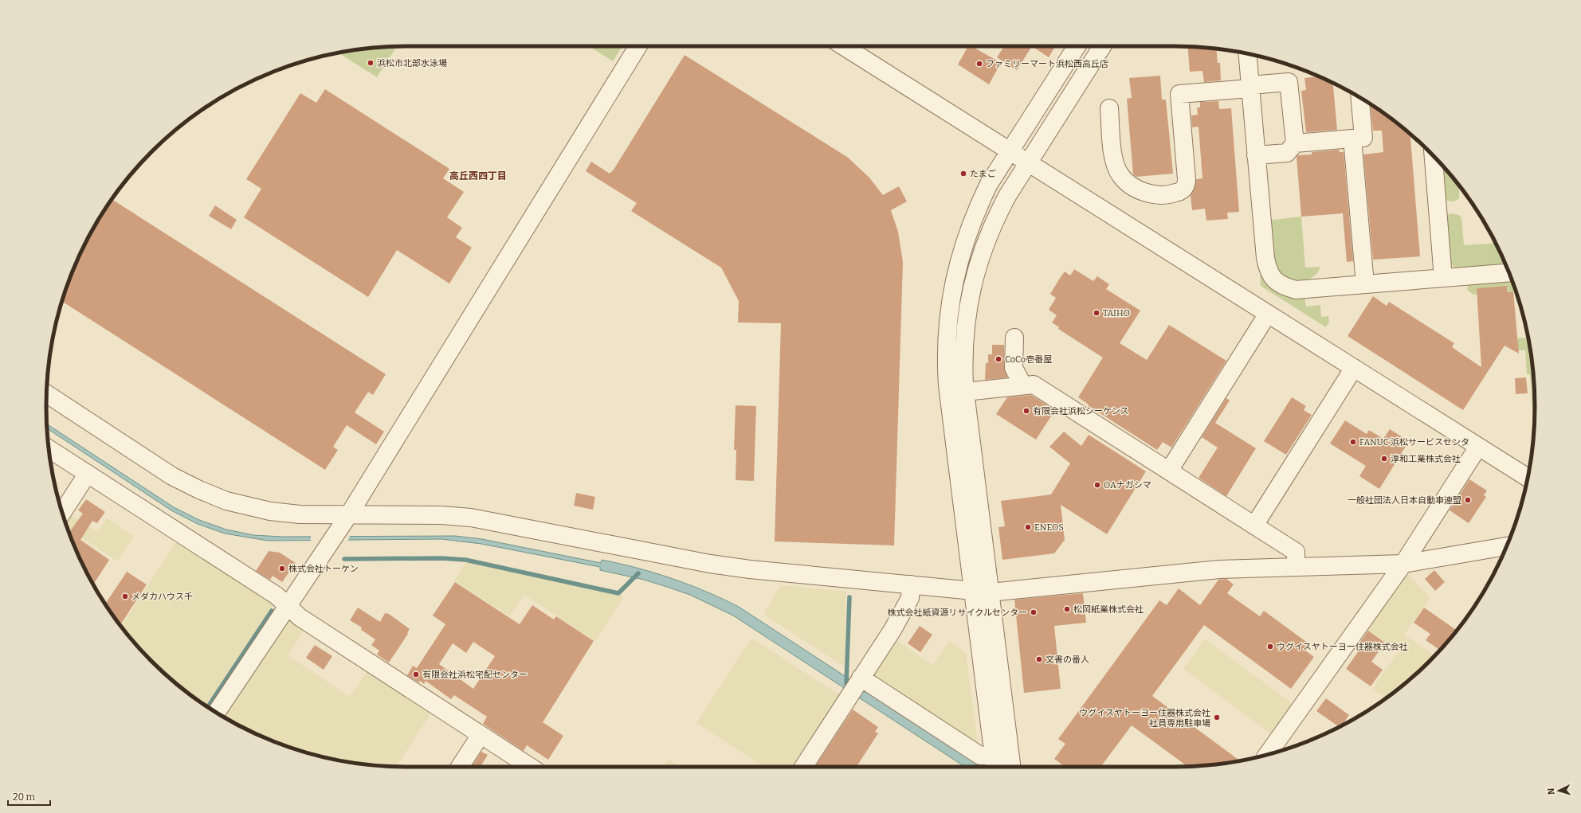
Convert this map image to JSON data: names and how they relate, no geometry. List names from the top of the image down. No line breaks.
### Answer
{"districts":["高丘西四丁目"],"places":["浜松市北部水泳場","ファミリーマート浜松西高丘店","たまご","TAIHO","CoCo壱番屋","有限会社浜松シーケンス","FANUC 浜松サービスセンタ","淳和工業株式会社","OAナガシマ","一般社団法人日本自動車連盟","ENEOS","株式会社トーケン","メダカハウス千","松岡紙業株式会社","株式会社紙資源リサイクルセンター","ウグイスヤトーヨー住器株式会社","文書の番人","有限会社浜松宅配センター","ウグイスヤトーヨー住器株式会社 社員専用駐車場"],"scale_bar":"20 m","north":"left"}
